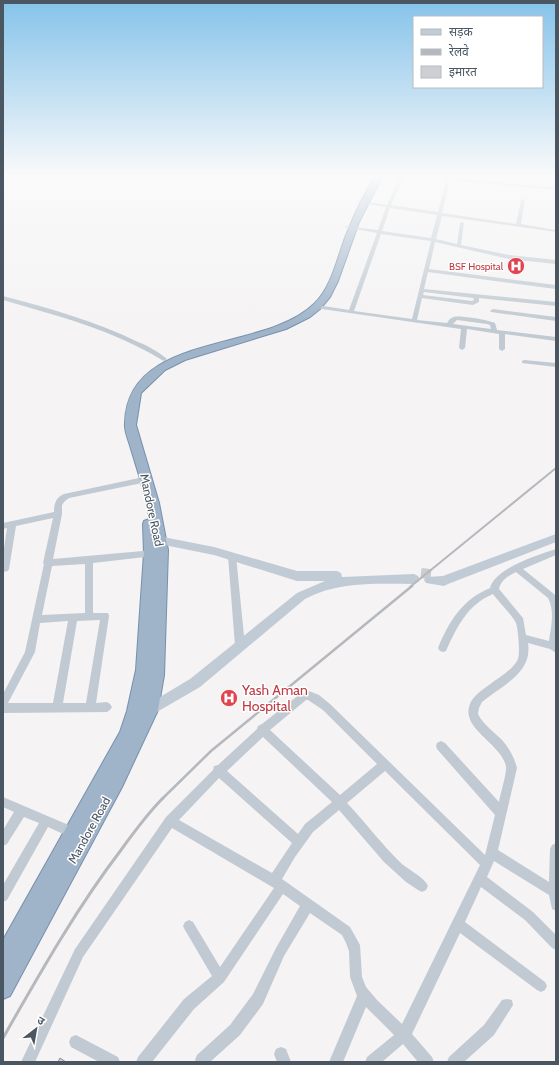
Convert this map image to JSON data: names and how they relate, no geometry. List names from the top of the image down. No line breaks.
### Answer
{"streets":{"highway":["Mandore Road"]},"places":{"hospital":["BSF Hospital","Yash Aman Hospital"]},"legend":["सड़क","रेलवे","इमारत"],"north":"top right"}
